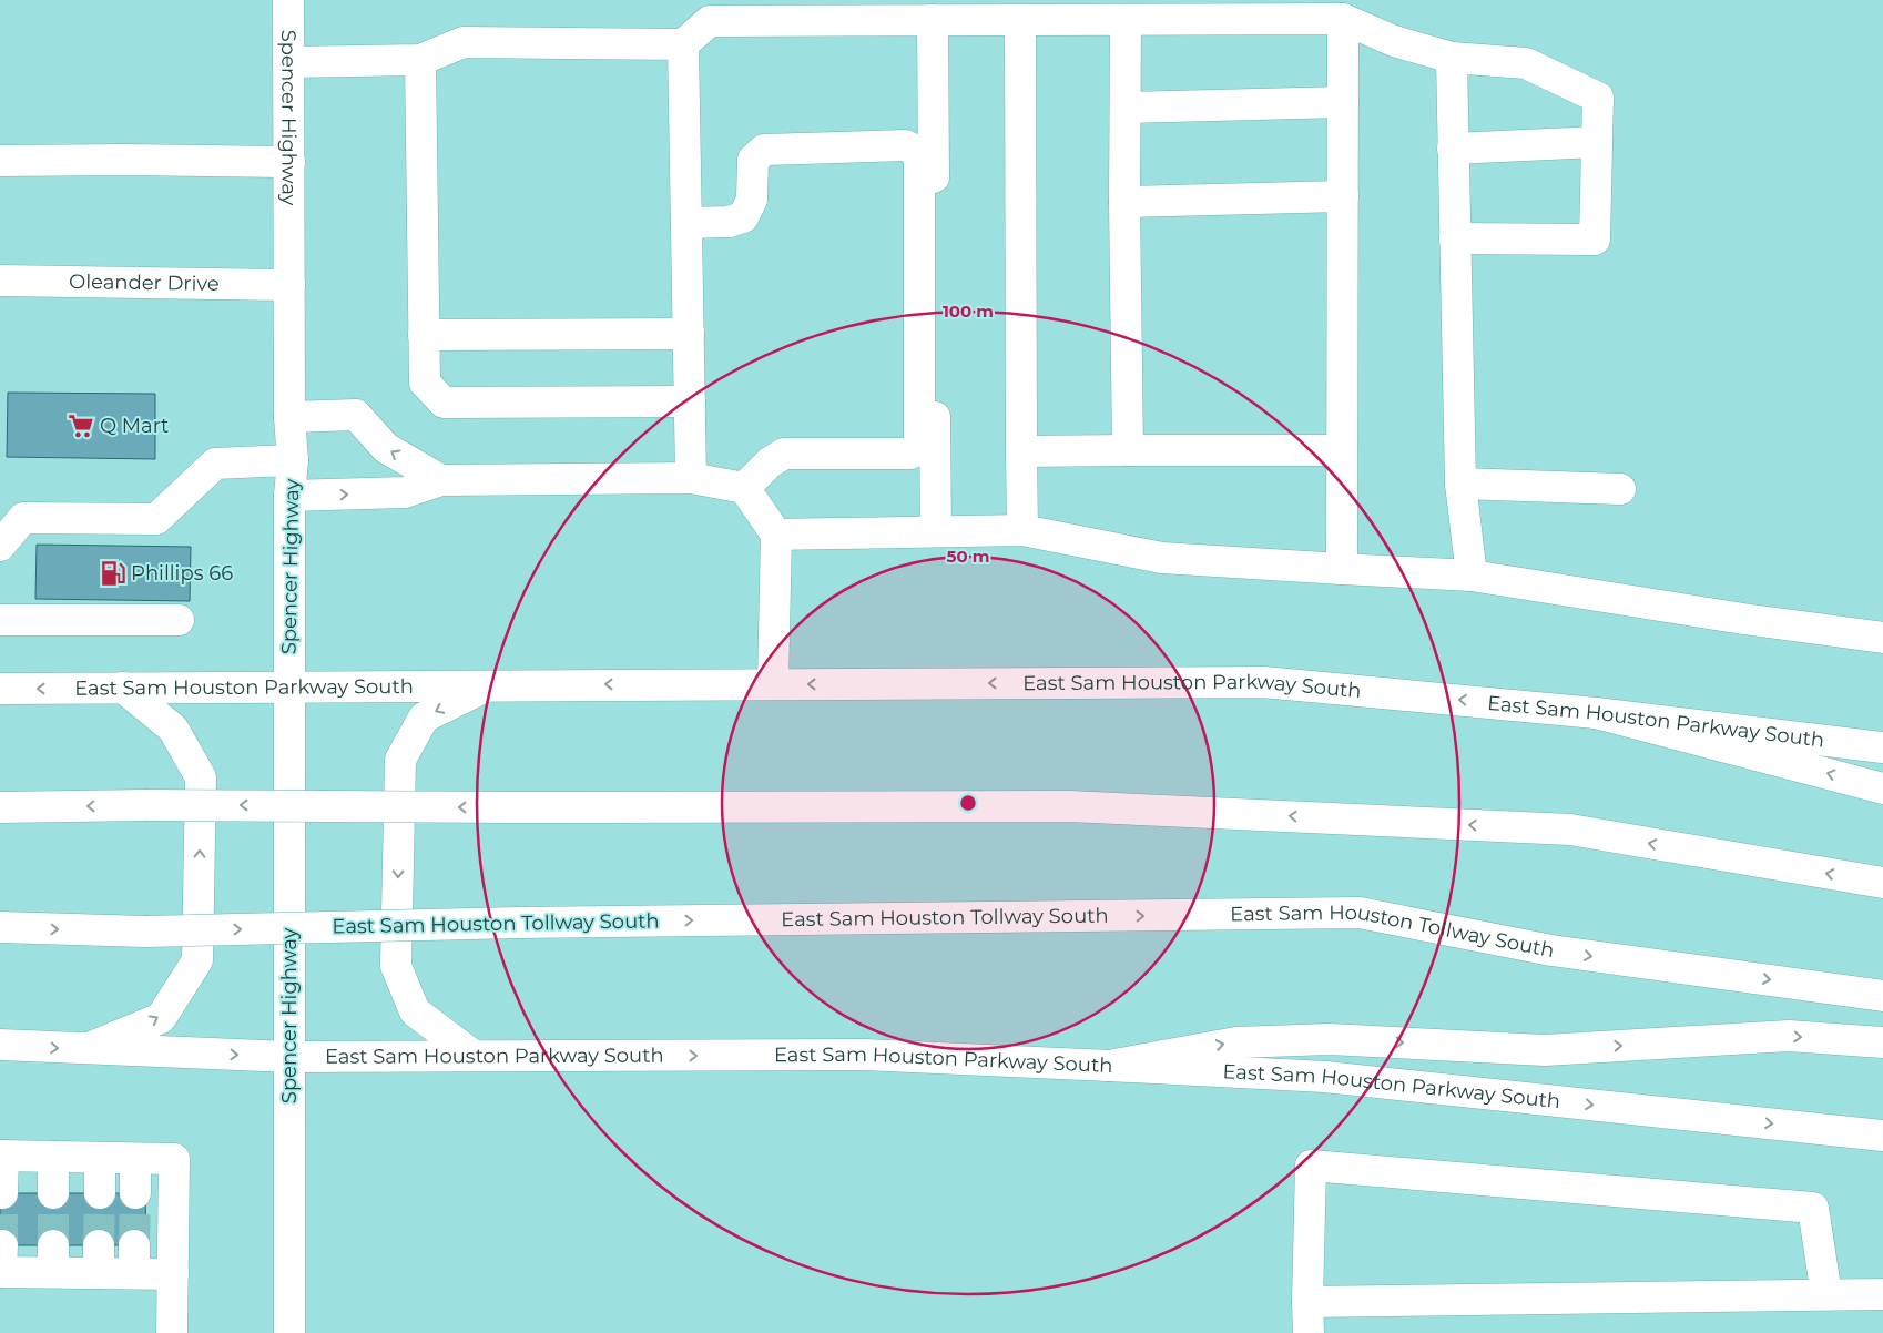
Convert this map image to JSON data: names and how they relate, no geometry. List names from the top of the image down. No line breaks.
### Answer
{"streets":{"main road":["Spencer Highway","Oleander Drive","East Sam Houston Parkway South","East Sam Houston Tollway South"]},"crossings":[["Spencer Highway","Oleander Drive"],["Spencer Highway","East Sam Houston Parkway South"]],"places":{"supermarket":["Q Mart"],"fuel station":["Phillips 66"]},"rings":["100 m","50 m"]}
